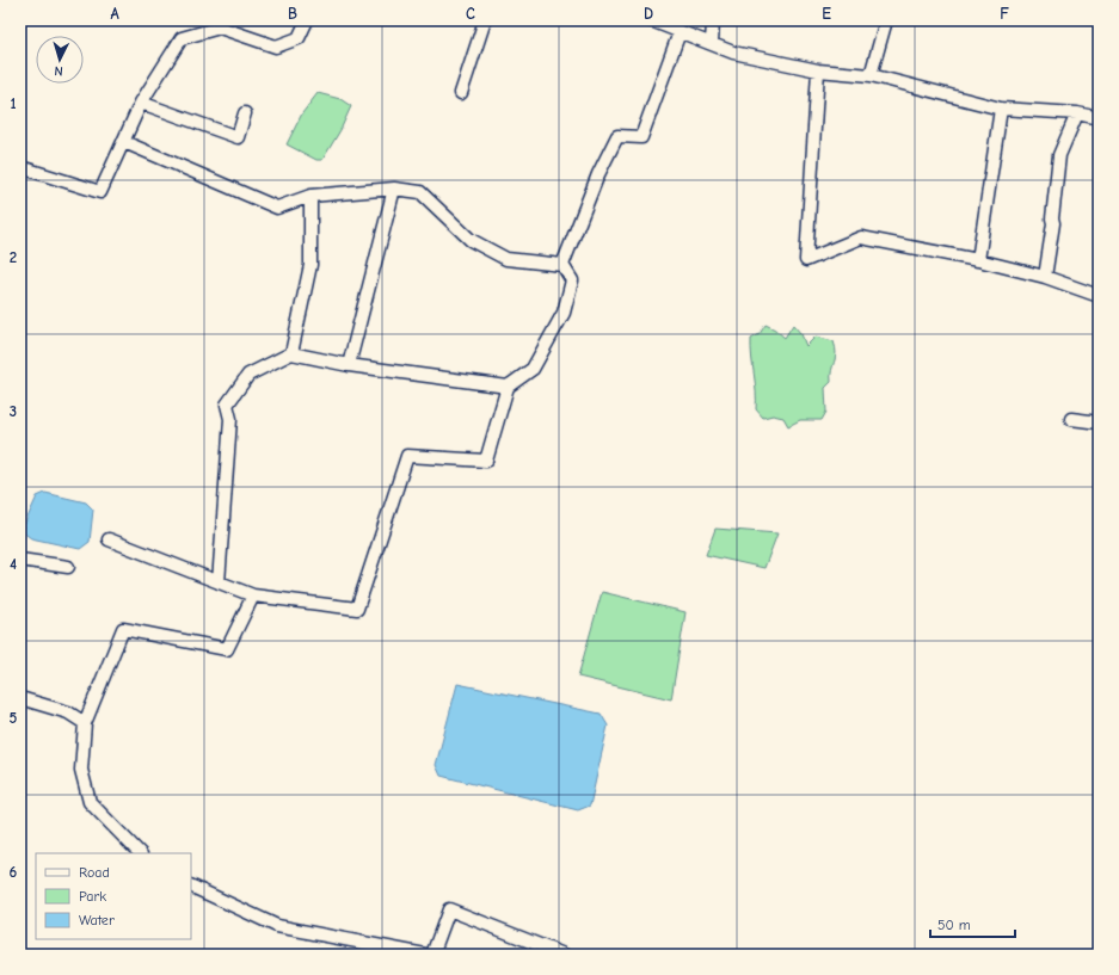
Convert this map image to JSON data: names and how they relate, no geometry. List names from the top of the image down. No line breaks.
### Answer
{"legend":["Road","Park","Water"],"scale_bar":"50 m","north":"bottom","grid":{"columns":["A","B","C","D","E","F"],"rows":["1","2","3","4","5","6"]}}
